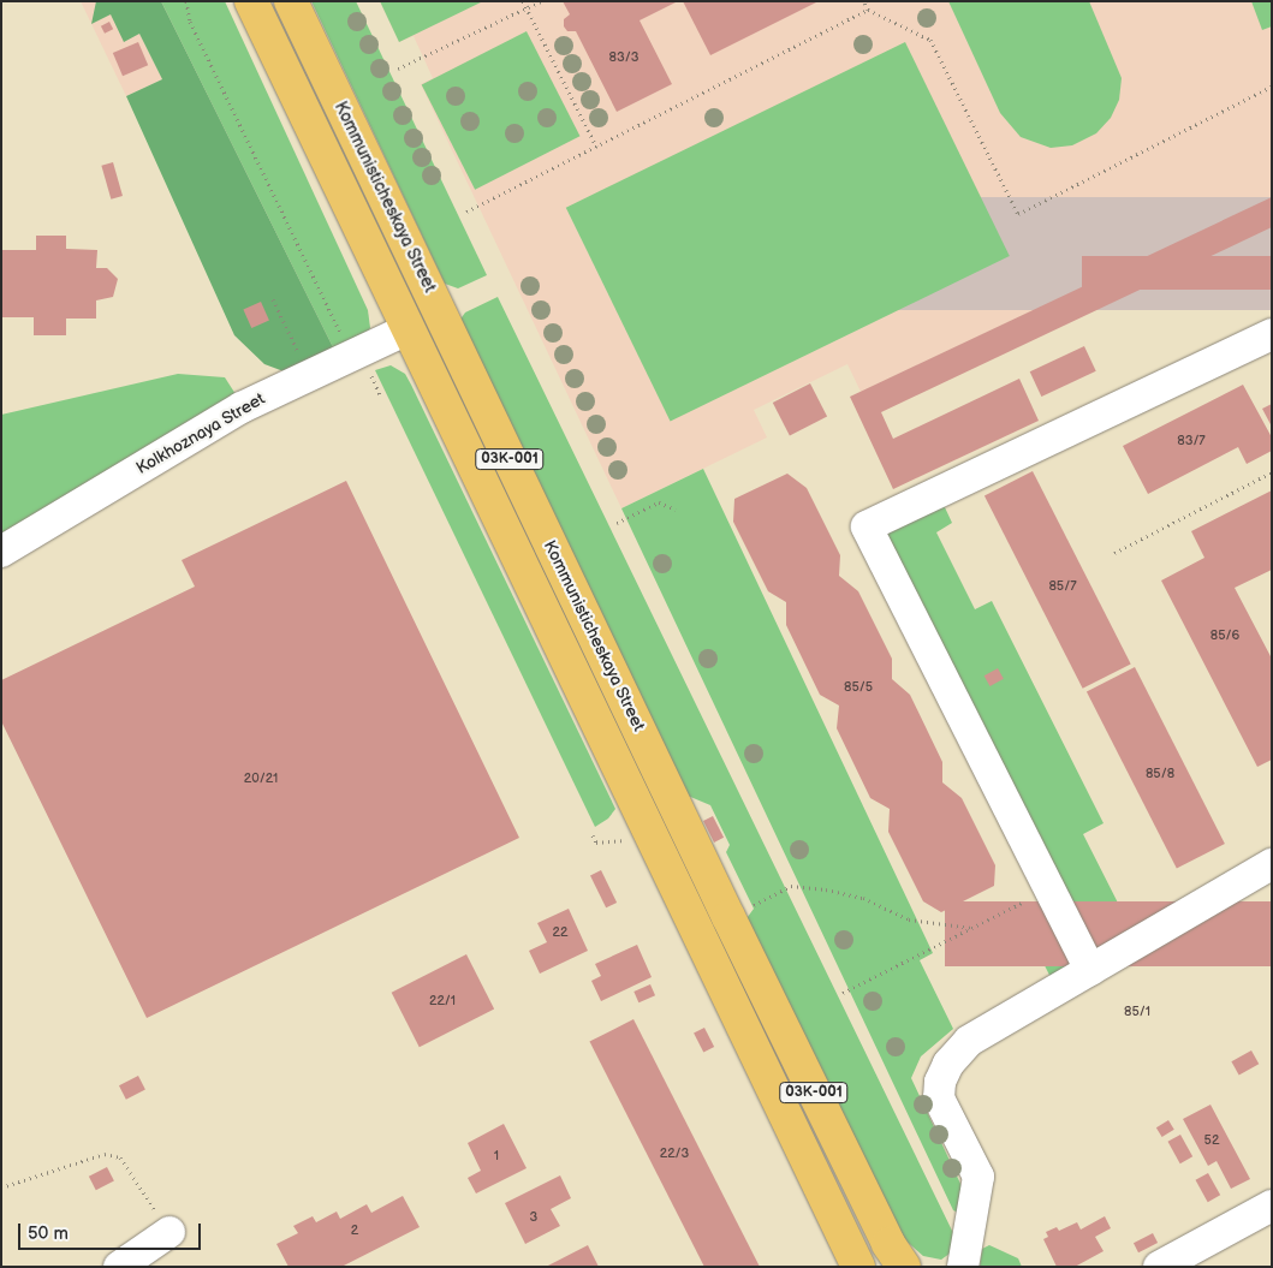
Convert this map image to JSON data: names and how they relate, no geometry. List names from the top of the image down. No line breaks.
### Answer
{"streets":{"main road":["Kommunisticheskaya Street","03К-001"],"street":["Kolkhoznaya Street"]},"crossings":[["Kolkhoznaya Street","03К-001"]],"house_numbers":["83/3","83/7","85/7","85/6","85/5","85/8","20/21","22","22/1","85/1","52","22/3","1","3","2"],"scale_bar":"50 m"}
